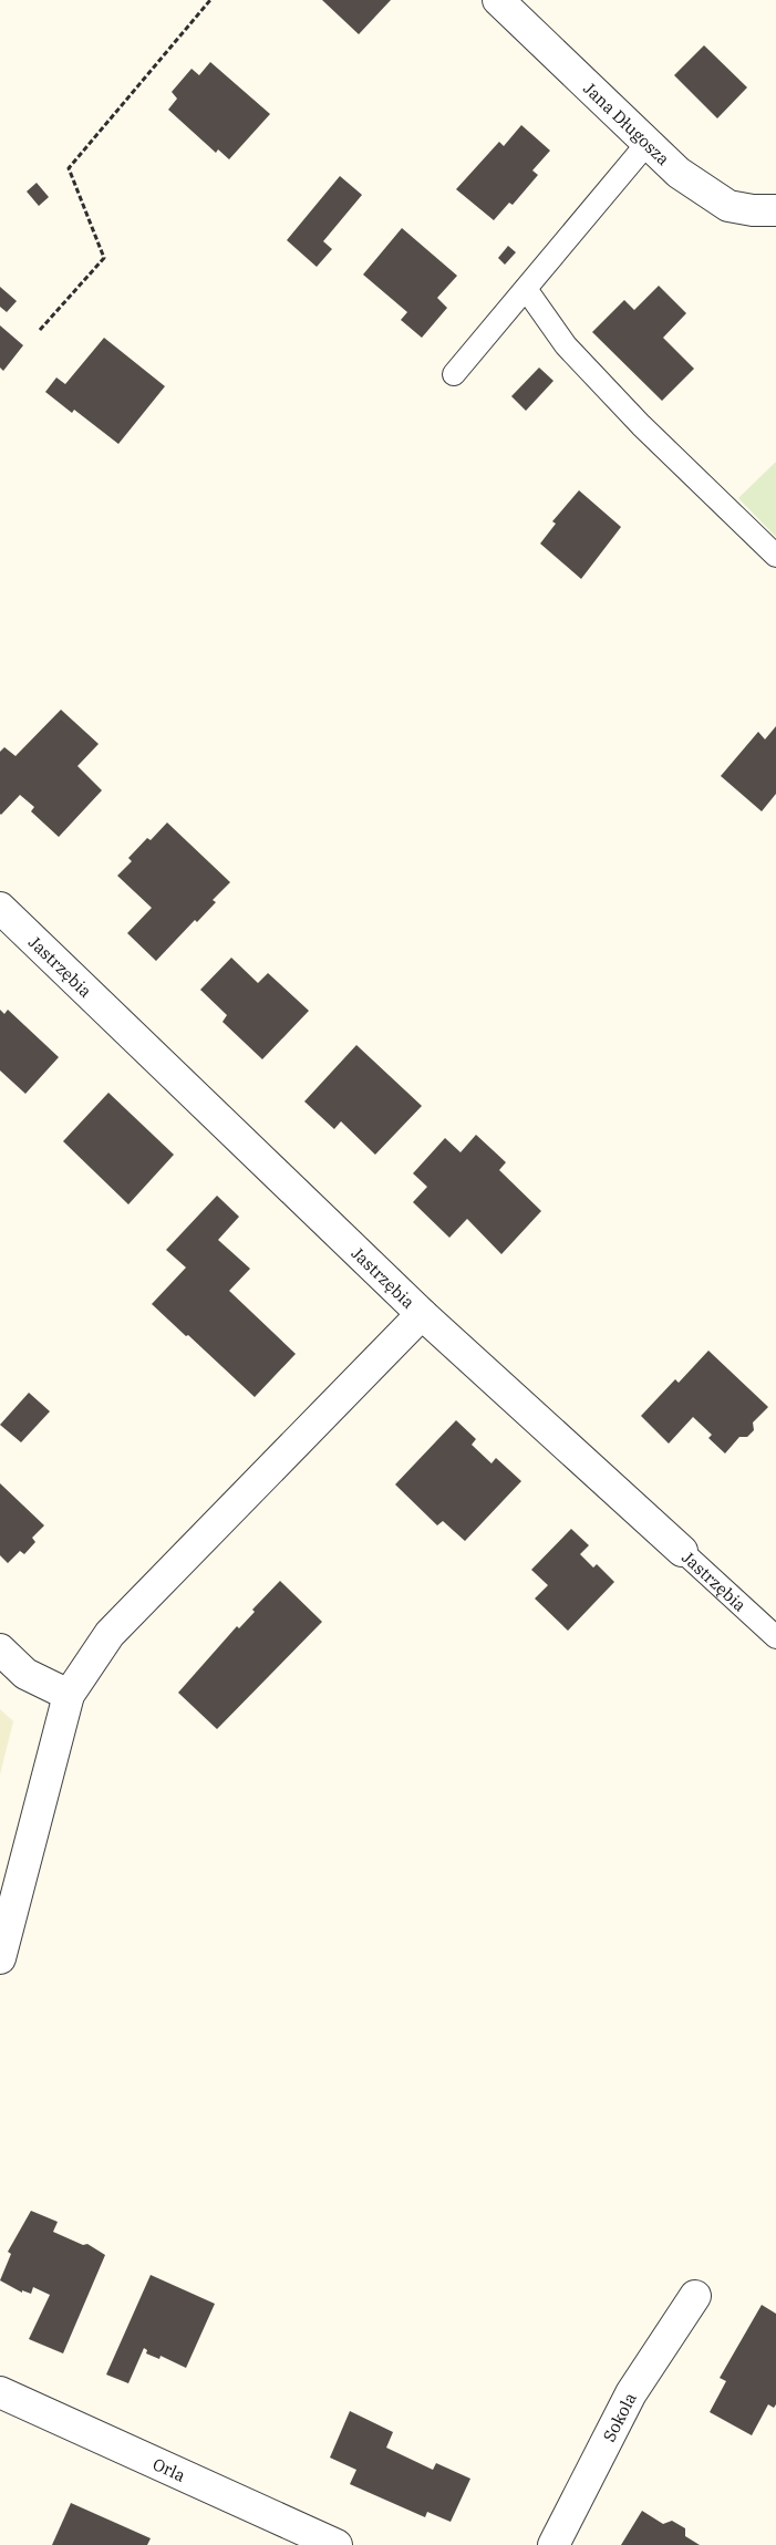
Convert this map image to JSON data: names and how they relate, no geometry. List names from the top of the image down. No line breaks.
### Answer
{"streets":{"street":["Jana Długosza","Jastrzębia","Sokola","Orla"]}}
